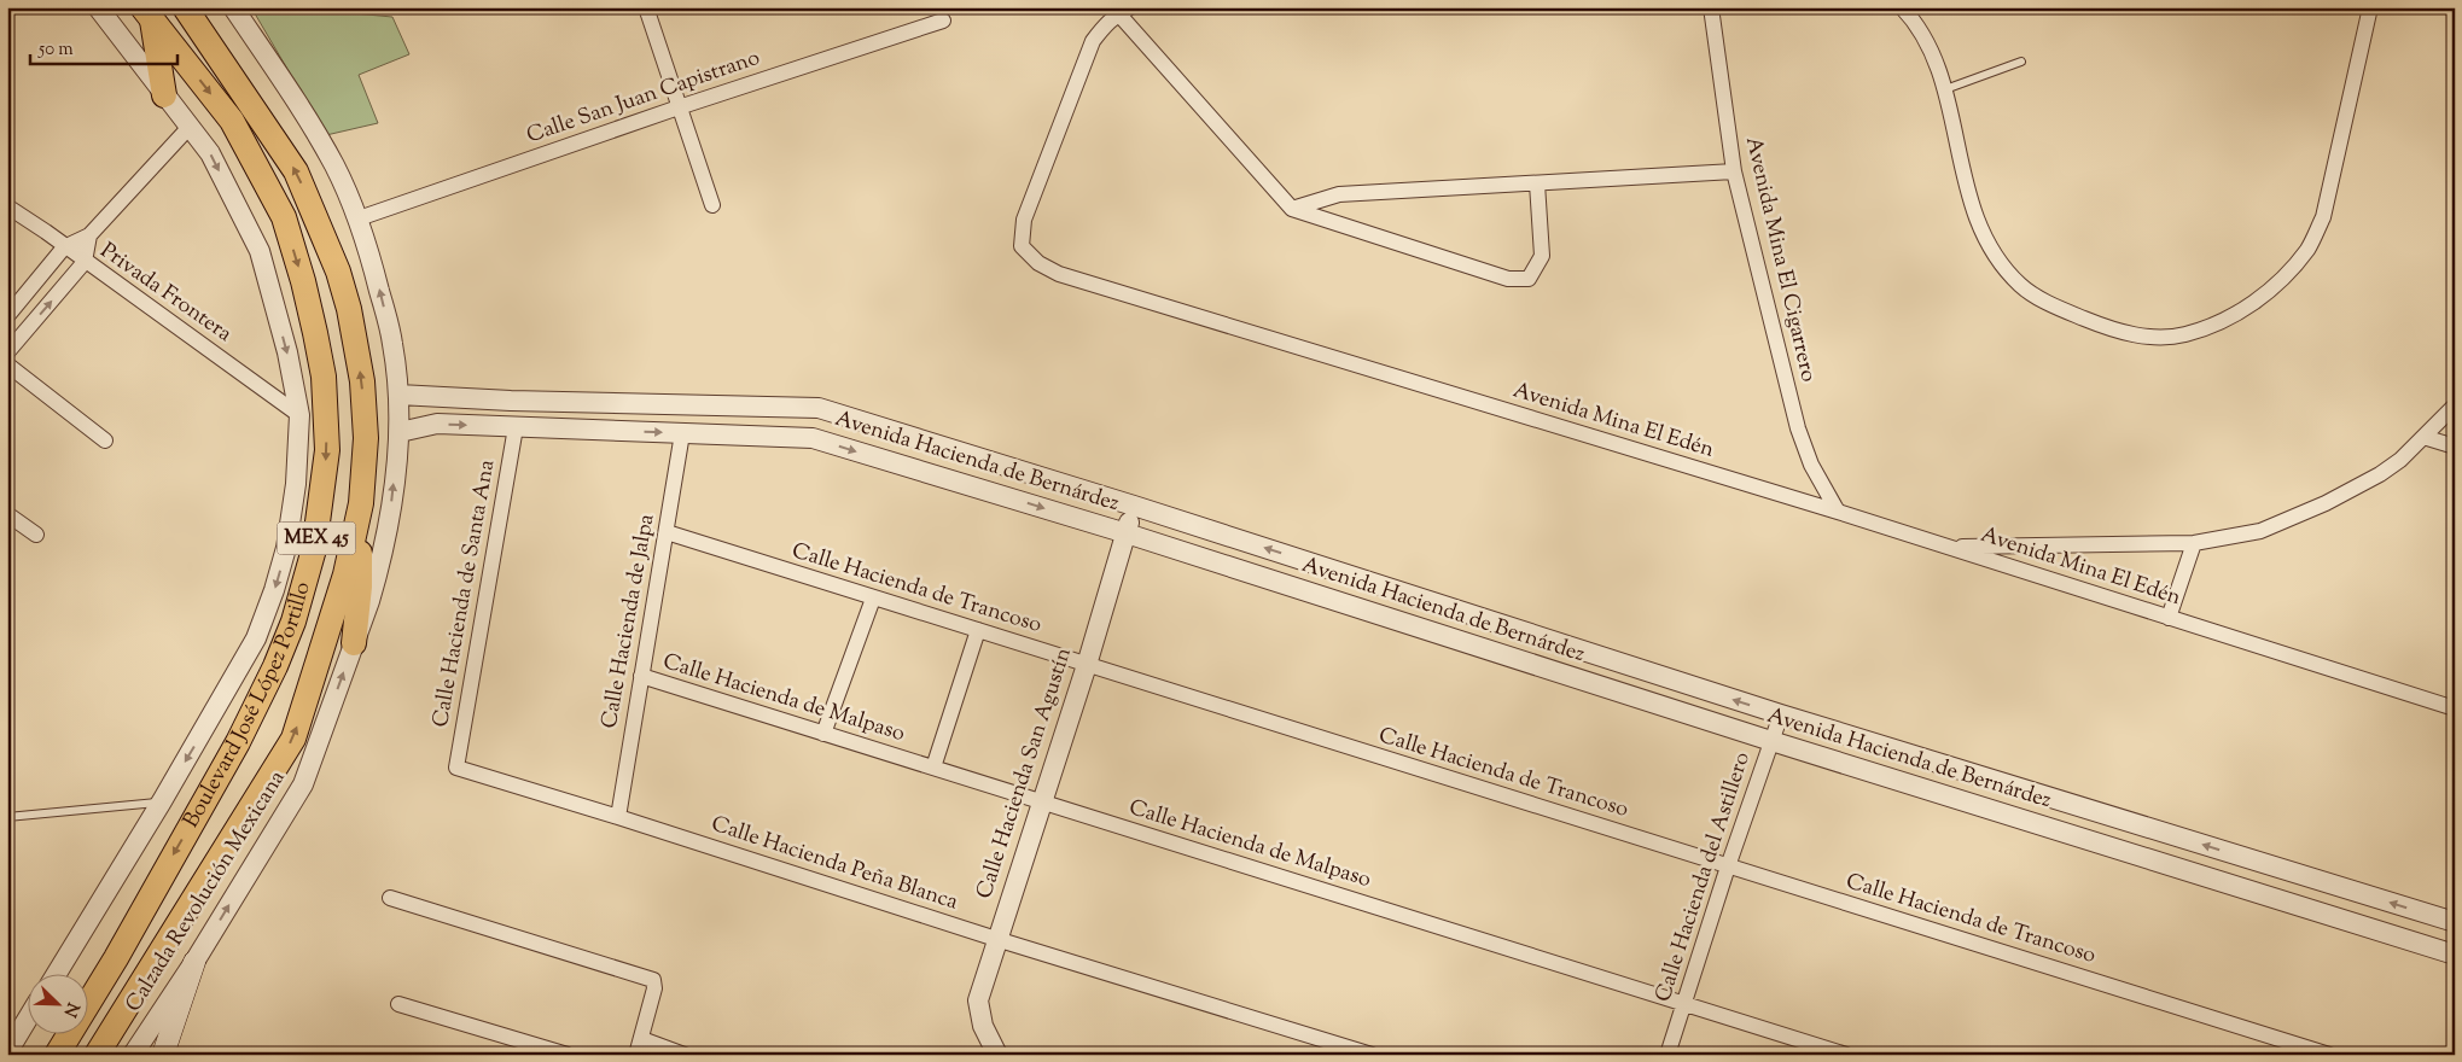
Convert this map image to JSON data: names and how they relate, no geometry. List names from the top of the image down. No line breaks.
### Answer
{"streets":{"main road":["MEX 45","Boulevard José López Portillo"],"street":["Calle San Juan Capistrano","Avenida Mina El Cigarrero","Privada Frontera","Avenida Mina El Edén","Avenida Hacienda de Bernárdez","Calle Hacienda de Trancoso","Calle Hacienda de Santa Ana","Calle Hacienda de Jalpa","Calle Hacienda de Malpaso","Calle Hacienda San Agustín","Calle Hacienda Peña Blanca","Calle Hacienda del Astillero","Calzada Revolución Mexicana"]},"crossings":[["Calle San Juan Capistrano","Calzada Revolución Mexicana"],["Avenida Mina El Cigarrero","Avenida Mina El Edén"],["Avenida Hacienda de Bernárdez","Calle Hacienda de Santa Ana"],["Avenida Hacienda de Bernárdez","Calle Hacienda de Jalpa"],["Avenida Hacienda de Bernárdez","Calle Hacienda San Agustín"],["Avenida Hacienda de Bernárdez","Calle Hacienda del Astillero"],["Avenida Hacienda de Bernárdez","Calzada Revolución Mexicana"],["Calle Hacienda de Trancoso","Calle Hacienda de Jalpa"],["Calle Hacienda de Trancoso","Calle Hacienda San Agustín"],["Calle Hacienda de Trancoso","Calle Hacienda del Astillero"],["Calle Hacienda de Santa Ana","Calle Hacienda Peña Blanca"],["Calle Hacienda de Jalpa","Calle Hacienda de Malpaso"],["Calle Hacienda de Jalpa","Calle Hacienda Peña Blanca"],["Calle Hacienda de Malpaso","Calle Hacienda San Agustín"],["Calle Hacienda de Malpaso","Calle Hacienda del Astillero"],["Calle Hacienda San Agustín","Calle Hacienda Peña Blanca"]],"scale_bar":"50 m","north":"bottom right"}
